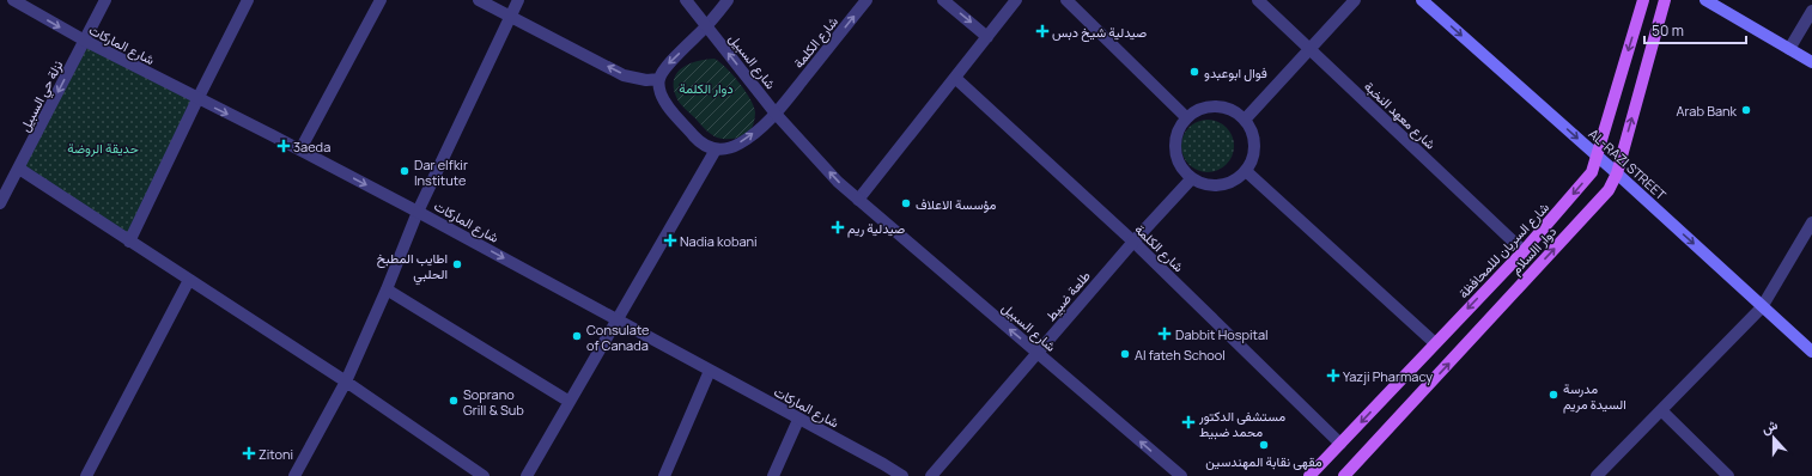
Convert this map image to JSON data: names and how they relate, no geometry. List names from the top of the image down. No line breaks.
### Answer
{"streets":{"main road":["AL-RAZI STREET","شارع السريان لللمحافظة","دوار االسلام"],"street":["شارع الكلمة","شارع الماركات","شارع السبيل","نزلة حي السبيل","شارع معهد النخبة","طلعة ضبيط"]},"crossings":[["شارع الكلمة","شارع السبيل"],["شارع الكلمة","شارع السريان لللمحافظة"],["شارع الكلمة","طلعة ضبيط"],["شارع الماركات","نزلة حي السبيل"],["شارع السبيل","طلعة ضبيط"],["شارع معهد النخبة","شارع السريان لللمحافظة"],["AL-RAZI STREET","شارع السريان لللمحافظة"],["AL-RAZI STREET","دوار االسلام"]],"one_way":["شارع السبيل","نزلة حي السبيل","AL-RAZI STREET","شارع السريان لللمحافظة","دوار االسلام"],"parks":["دوار الكلمة","حديقة الروضة"],"places":{"health":["صيدلية شيخ دبس","3aeda","صيدلية ريم","Nadia kobani","Dabbit Hospital","Yazji Pharmacy","مستشفى الدكتور محمد ضبيط","Zitoni"],"other":["فوال ابوعبدو","Arab Bank","Dar elfkir Institute","مؤسسة الاعلاف","اطايب المطبخ الحلبي","Consulate of Canada","Al fateh School","مدرسة السيدة مريم","Soprano Grill & Sub","مقهى نقابة المهندسين"]},"scale_bar":"50 m","north":"top"}
